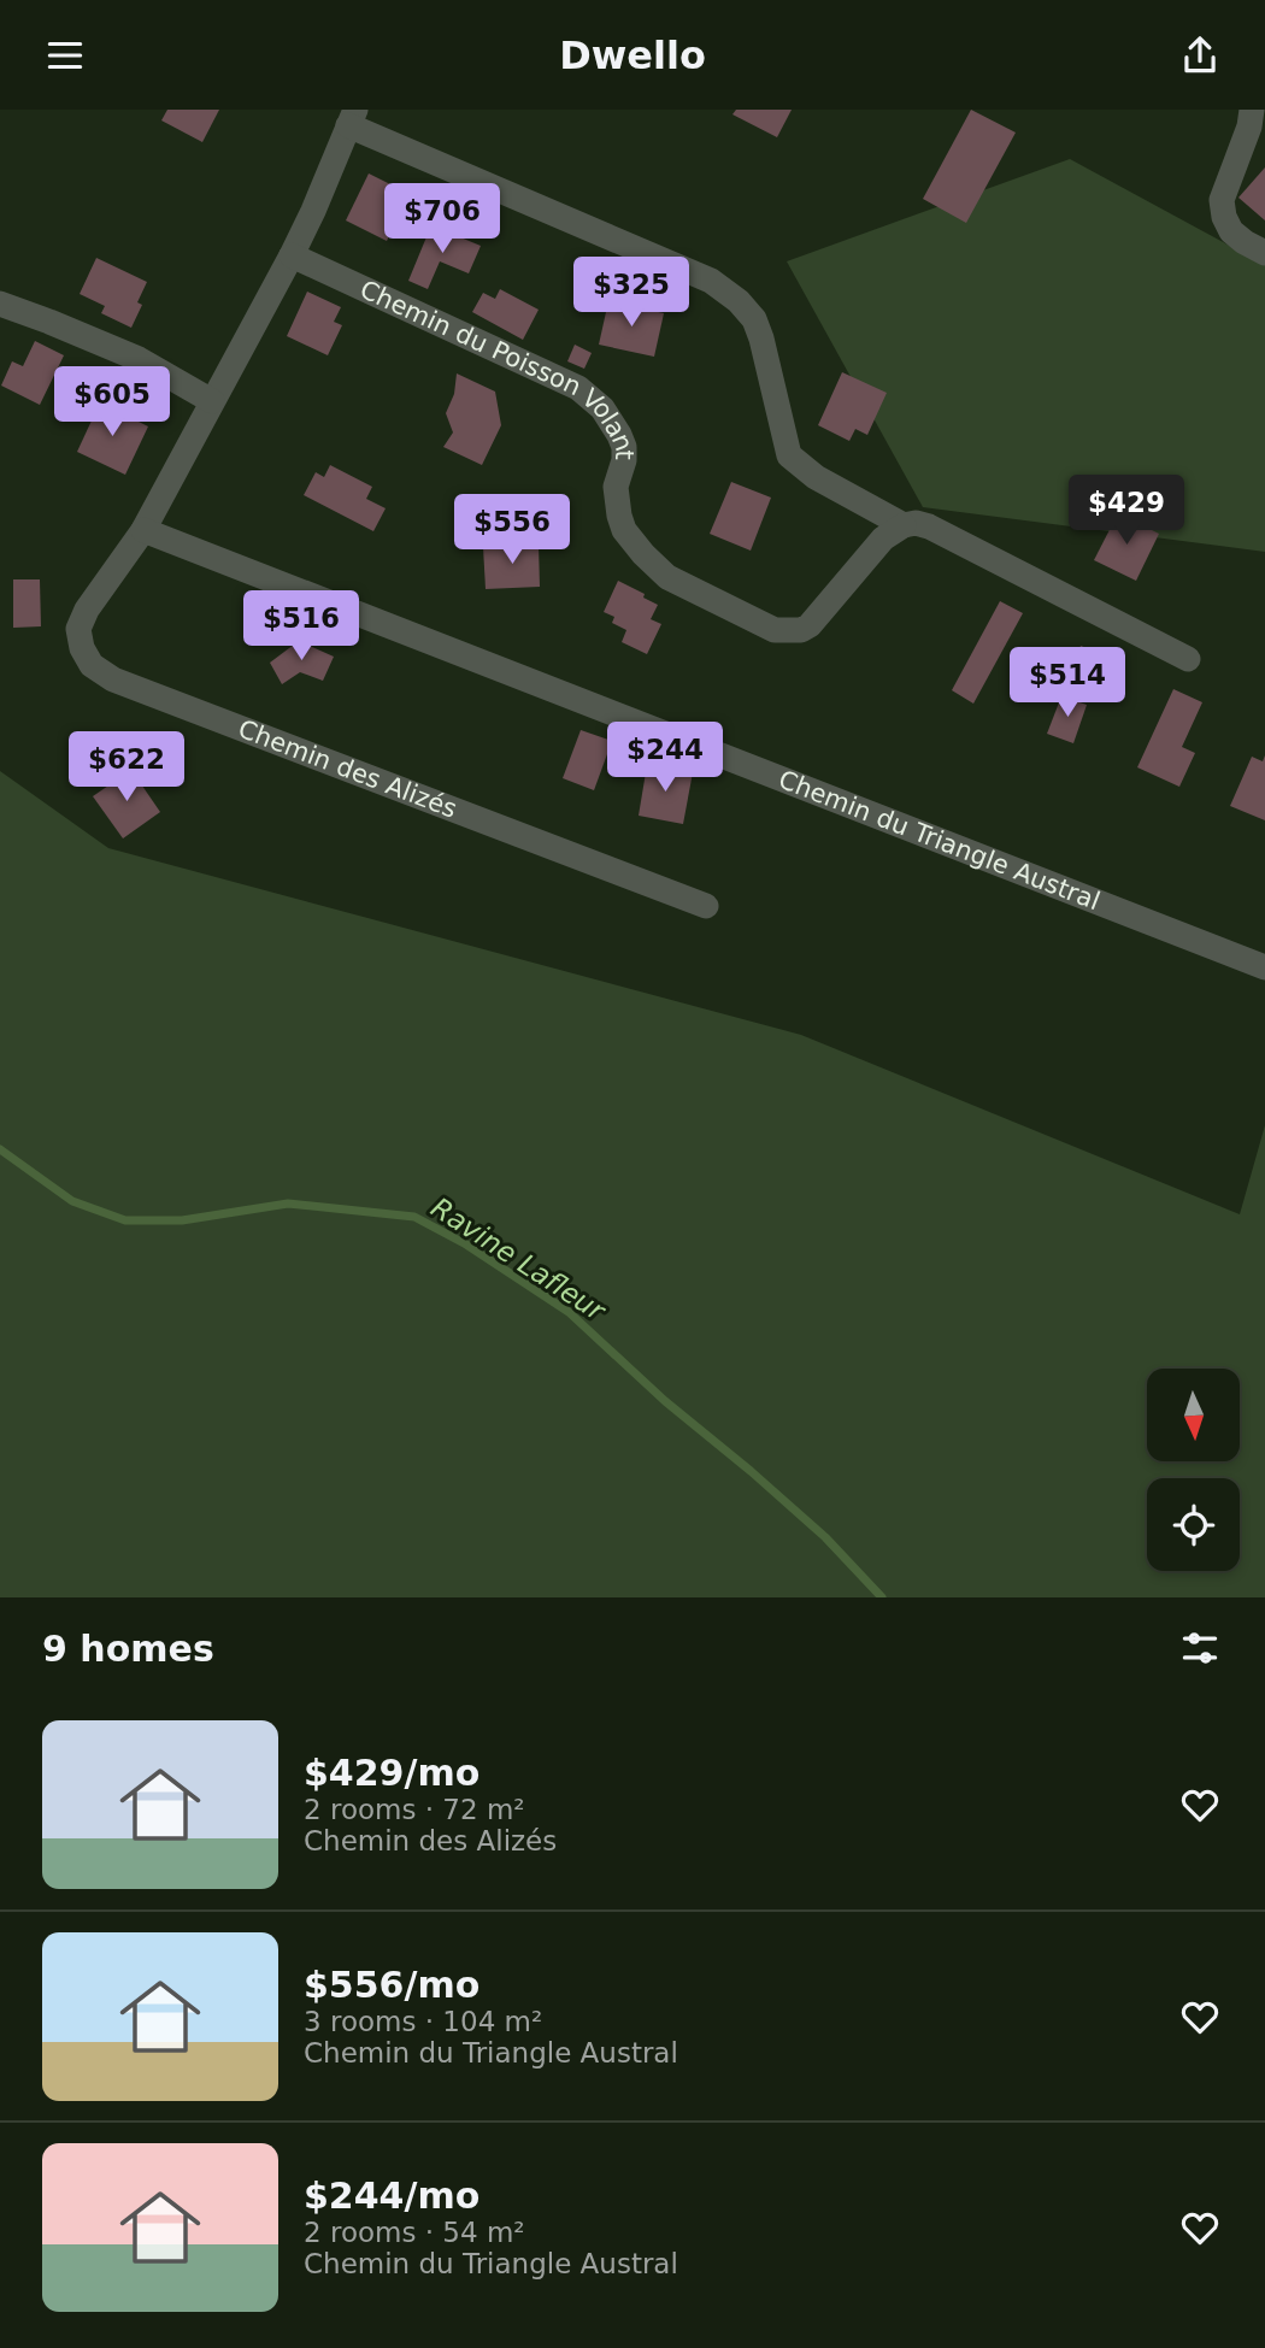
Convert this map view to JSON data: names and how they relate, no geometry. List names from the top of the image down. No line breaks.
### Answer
{"streets":{"street":["Chemin du Poisson Volant","Chemin des Alizés","Chemin du Triangle Austral"]},"crossings":[["Chemin du Poisson Volant","Chemin des Alizés"],["Chemin des Alizés","Chemin du Triangle Austral"]],"water":["Ravine Lafleur"],"north":"bottom","page":{"header":"Dwello","price":["$706","$325","$605","$429","$556","$516","$514","$244","$622"],"heading":"9 homes","list":[{"name":"$429/mo","note":"2 rooms · 72 m² · Chemin des Alizés"},{"name":"$556/mo","note":"3 rooms · 104 m² · Chemin du Triangle Austral"},{"name":"$244/mo","note":"2 rooms · 54 m² · Chemin du Triangle Austral"}]}}
